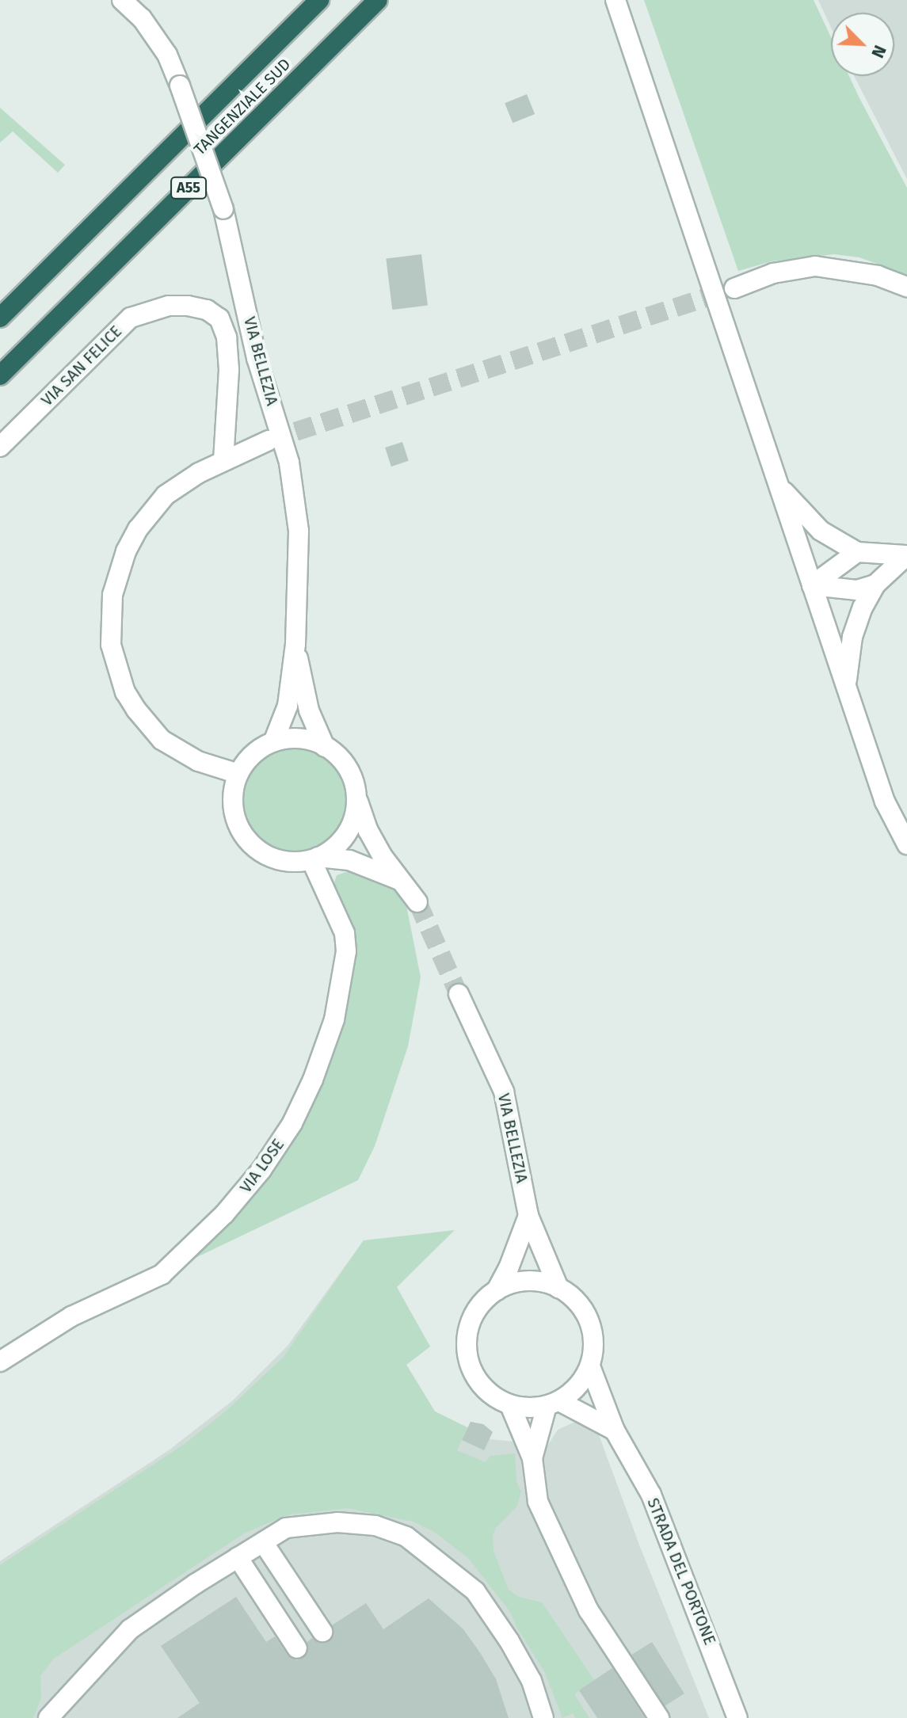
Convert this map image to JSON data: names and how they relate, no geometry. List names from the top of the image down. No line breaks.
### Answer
{"streets":{"highway":["TANGENZIALE SUD","A55"],"street":["VIA BELLEZIA","VIA SAN FELICE","VIA LOSE","STRADA DEL PORTONE"]},"crossings":[["VIA BELLEZIA","VIA LOSE"],["VIA BELLEZIA","STRADA DEL PORTONE"]],"north":"bottom right"}
